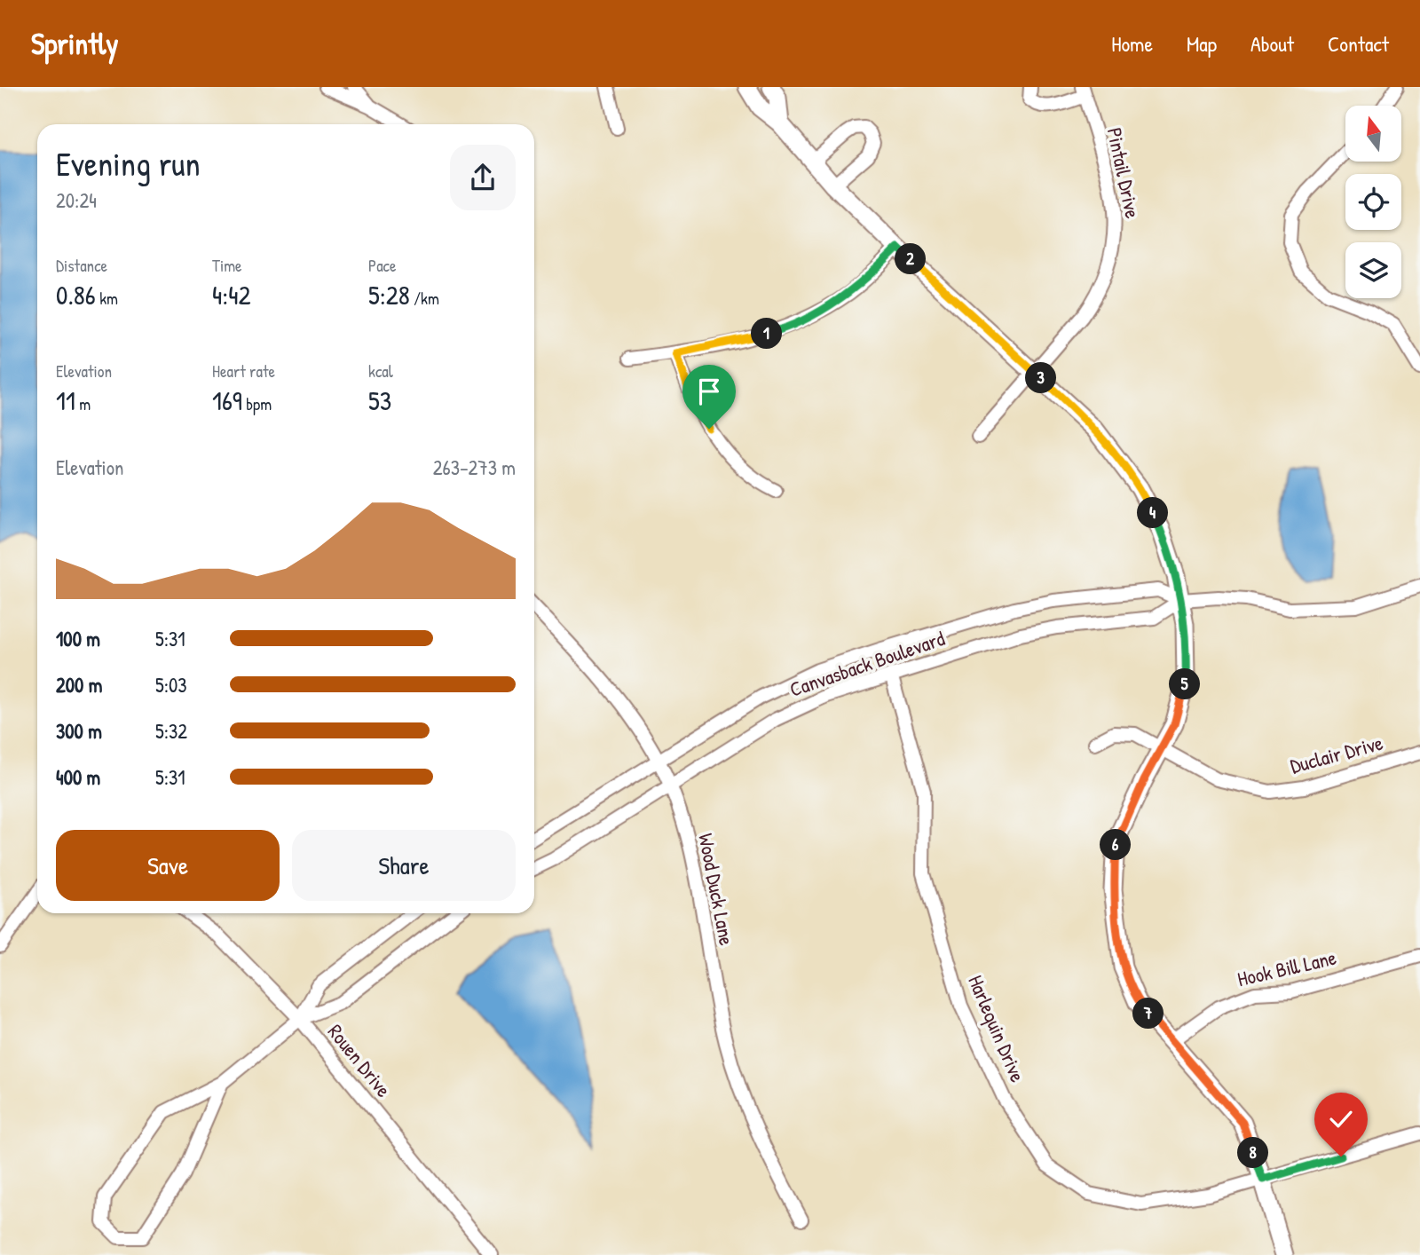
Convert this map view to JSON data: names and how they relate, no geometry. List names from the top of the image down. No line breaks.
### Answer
{"streets":{"street":["Pintail Drive","Canvasback Boulevard","Duclair Drive","Wood Duck Lane","Hook Bill Lane","Harlequin Drive","Rouen Drive"]},"crossings":[["Canvasback Boulevard","Wood Duck Lane"],["Canvasback Boulevard","Harlequin Drive"]],"north":"top","page":{"header":"Sprintly","nav":["Home","Map","About","Contact"],"heading":["Evening run","20:24"],"stats":[["Distance","0.86 km"],["Time","4:42"],["Pace","5:28 /km"],["Elevation","11 m"],["Heart rate","169 bpm"],["kcal","53"]],"pins":["2","1","3","4","5","6","7","8"],"chart":["Elevation","263–273 m"],"list":[{"name":"100 m","note":"5:31"},{"name":"200 m","note":"5:03"},{"name":"300 m","note":"5:32"},{"name":"400 m","note":"5:31"}],"buttons":["Save","Share"]}}
